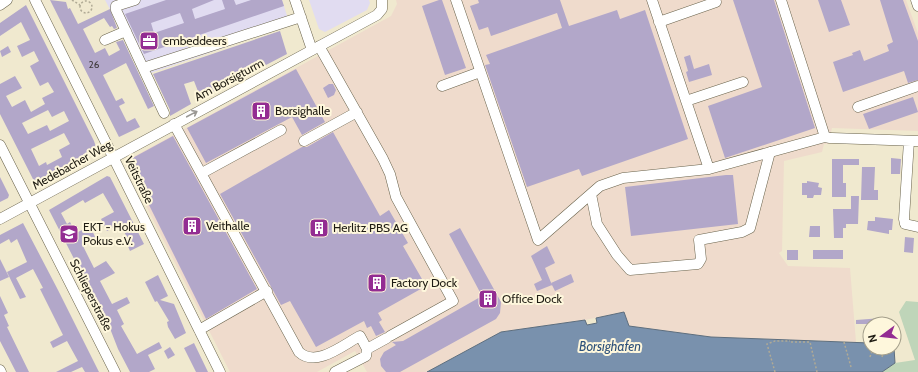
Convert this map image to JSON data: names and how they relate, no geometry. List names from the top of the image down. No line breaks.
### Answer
{"streets":{"street":["Am Borsigturm","Medebacher Weg","Veitstraße","Schlieperstraße"]},"crossings":[["Am Borsigturm","Medebacher Weg"],["Medebacher Weg","Veitstraße"],["Medebacher Weg","Schlieperstraße"]],"water":["Borsighafen"],"places":{"office":["embeddeers"],"building":["Borsighalle","Veithalle","Herlitz PBS AG","Factory Dock","Office Dock"],"school or university":["EKT - Hokus Pokus e.V."]},"house_numbers":["26"],"north":"left"}
